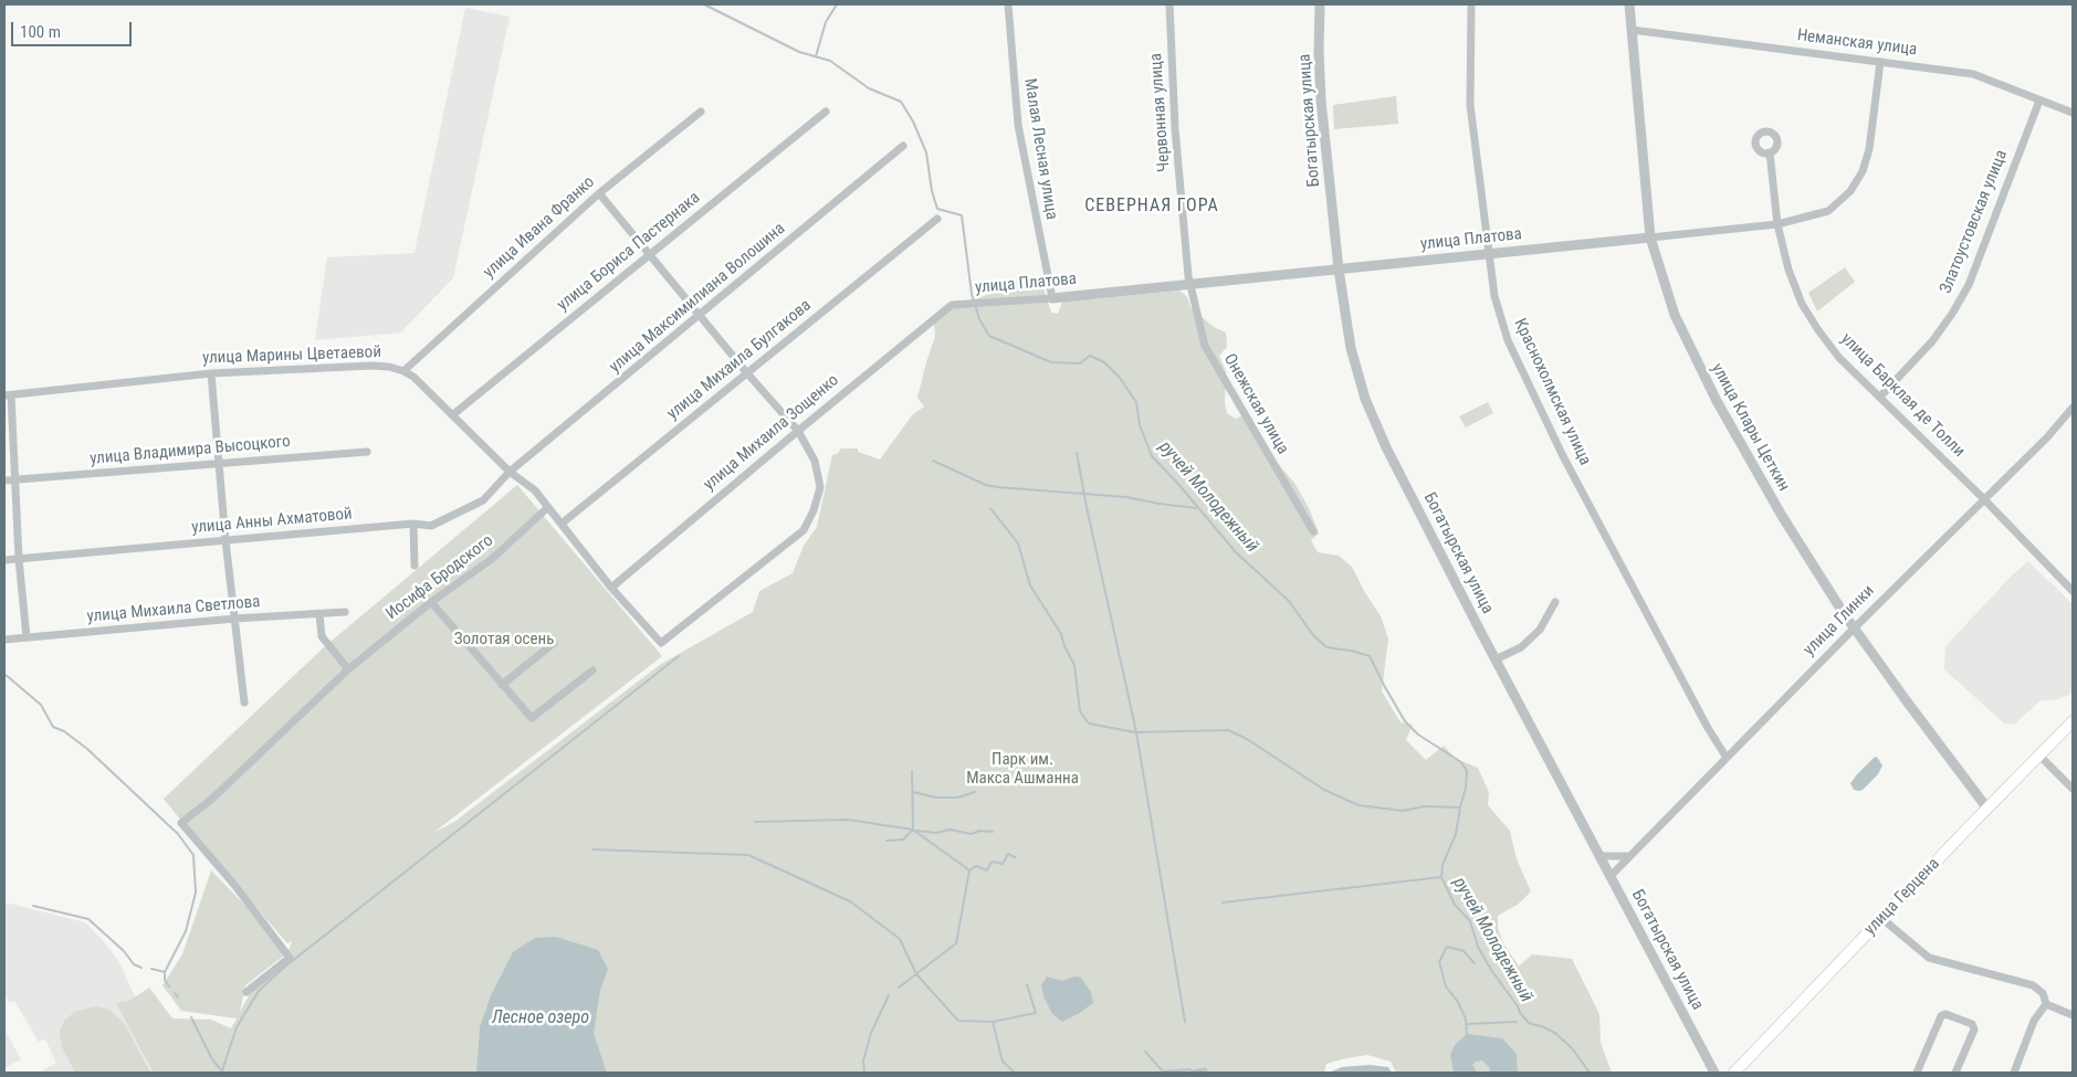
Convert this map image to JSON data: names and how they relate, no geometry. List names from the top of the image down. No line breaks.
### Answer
{"streets":{"main road":["улица Герцена"],"street":["Неманская улица","Червонная улица","Богатырская улица","Малая Лесная улица","Златоустовская улица","улица Ивана Франко","улица Платова","улица Бориса Пастернака","улица Максимилиана Волошина","улица Марины Цветаевой","улица Михаила Булгакова","Краснохолмская улица","улица Барклая де Толли","Онежская улица","улица Клары Цеткин","улица Михаила Зощенко","улица Владимира Высоцкого","улица Анны Ахматовой","Иосифа Бродского","улица Михаила Светлова","улица Глинки"]},"crossings":[["Неманская улица","Златоустовская улица"],["Неманская улица","улица Платова"],["Неманская улица","улица Клары Цеткин"],["Червонная улица","улица Платова"],["Червонная улица","Онежская улица"],["Богатырская улица","улица Платова"],["Богатырская улица","улица Глинки"],["Малая Лесная улица","улица Платова"],["Златоустовская улица","улица Барклая де Толли"],["улица Ивана Франко","улица Марины Цветаевой"],["улица Платова","Краснохолмская улица"],["улица Платова","улица Барклая де Толли"],["улица Платова","Онежская улица"],["улица Платова","улица Клары Цеткин"],["улица Платова","улица Михаила Зощенко"],["улица Бориса Пастернака","улица Марины Цветаевой"],["улица Максимилиана Волошина","улица Марины Цветаевой"],["улица Максимилиана Волошина","улица Анны Ахматовой"],["улица Марины Цветаевой","улица Михаила Булгакова"],["улица Марины Цветаевой","улица Михаила Зощенко"],["улица Марины Цветаевой","улица Анны Ахматовой"],["улица Марины Цветаевой","Иосифа Бродского"],["Краснохолмская улица","улица Глинки"],["улица Барклая де Толли","улица Глинки"],["улица Клары Цеткин","улица Глинки"],["улица Клары Цеткин","улица Герцена"]],"districts":["СЕВЕРНАЯ ГОРА"],"water":["ручей Молодежный","Лесное озеро"],"parks":["Золотая осень","Парк им. Макса Ашманна"],"scale_bar":"100 m"}
